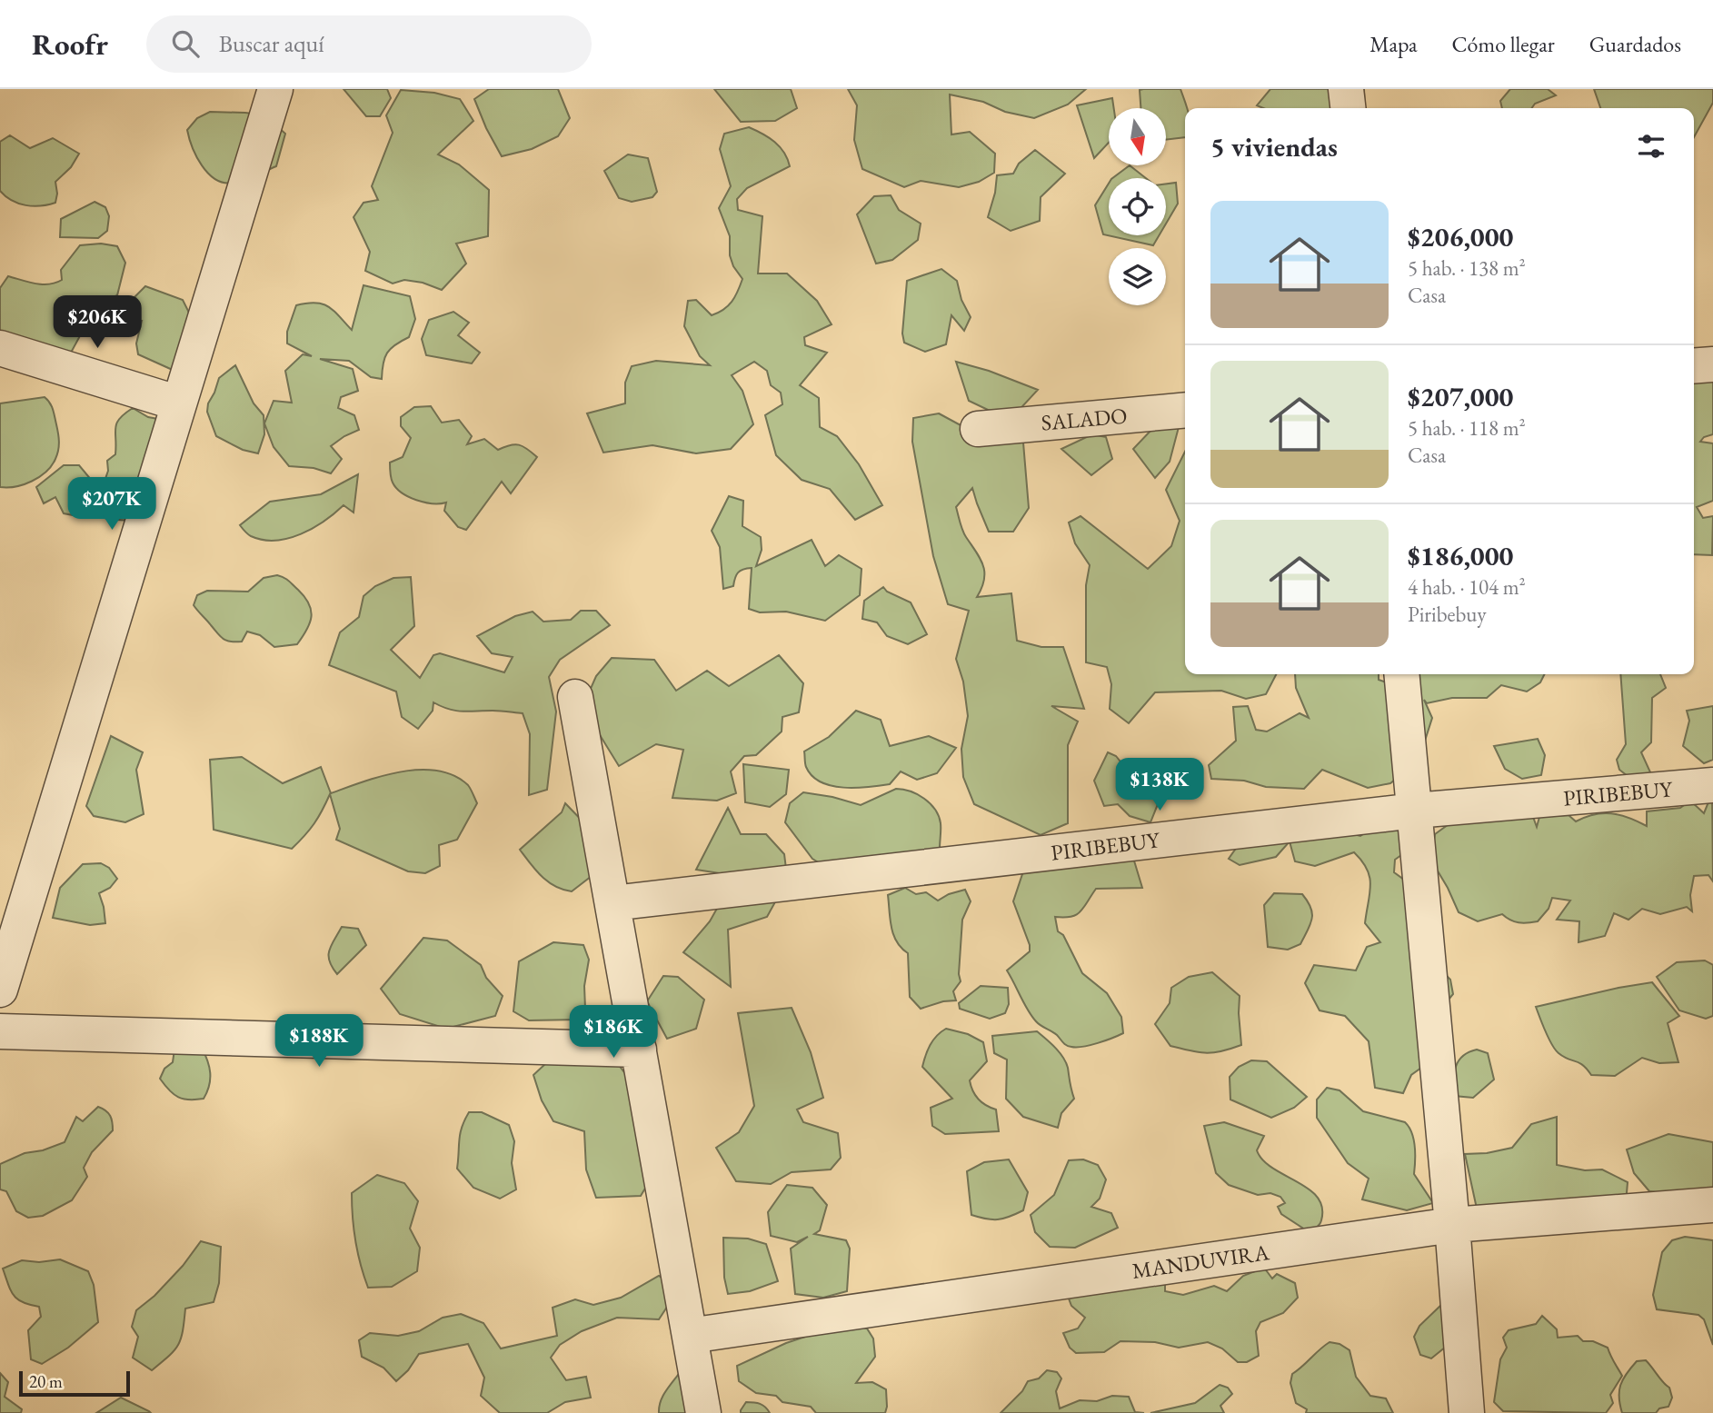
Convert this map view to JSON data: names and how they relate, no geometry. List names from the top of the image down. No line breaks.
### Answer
{"streets":{"street":["SALADO","PIRIBEBUY","MANDUVIRA"]},"scale_bar":"20 m","north":"bottom","page":{"header":"Roofr","search":"Buscar aquí","nav":["Mapa","Cómo llegar","Guardados"],"heading":"5 viviendas","list":[{"name":"$206,000","note":"5 hab. · 138 m² · Casa"},{"name":"$207,000","note":"5 hab. · 118 m² · Casa"},{"name":"$186,000","note":"4 hab. · 104 m² · Piribebuy"}],"price":["$206K","$207K","$138K","$186K","$188K"],"scale":"20 m"}}
